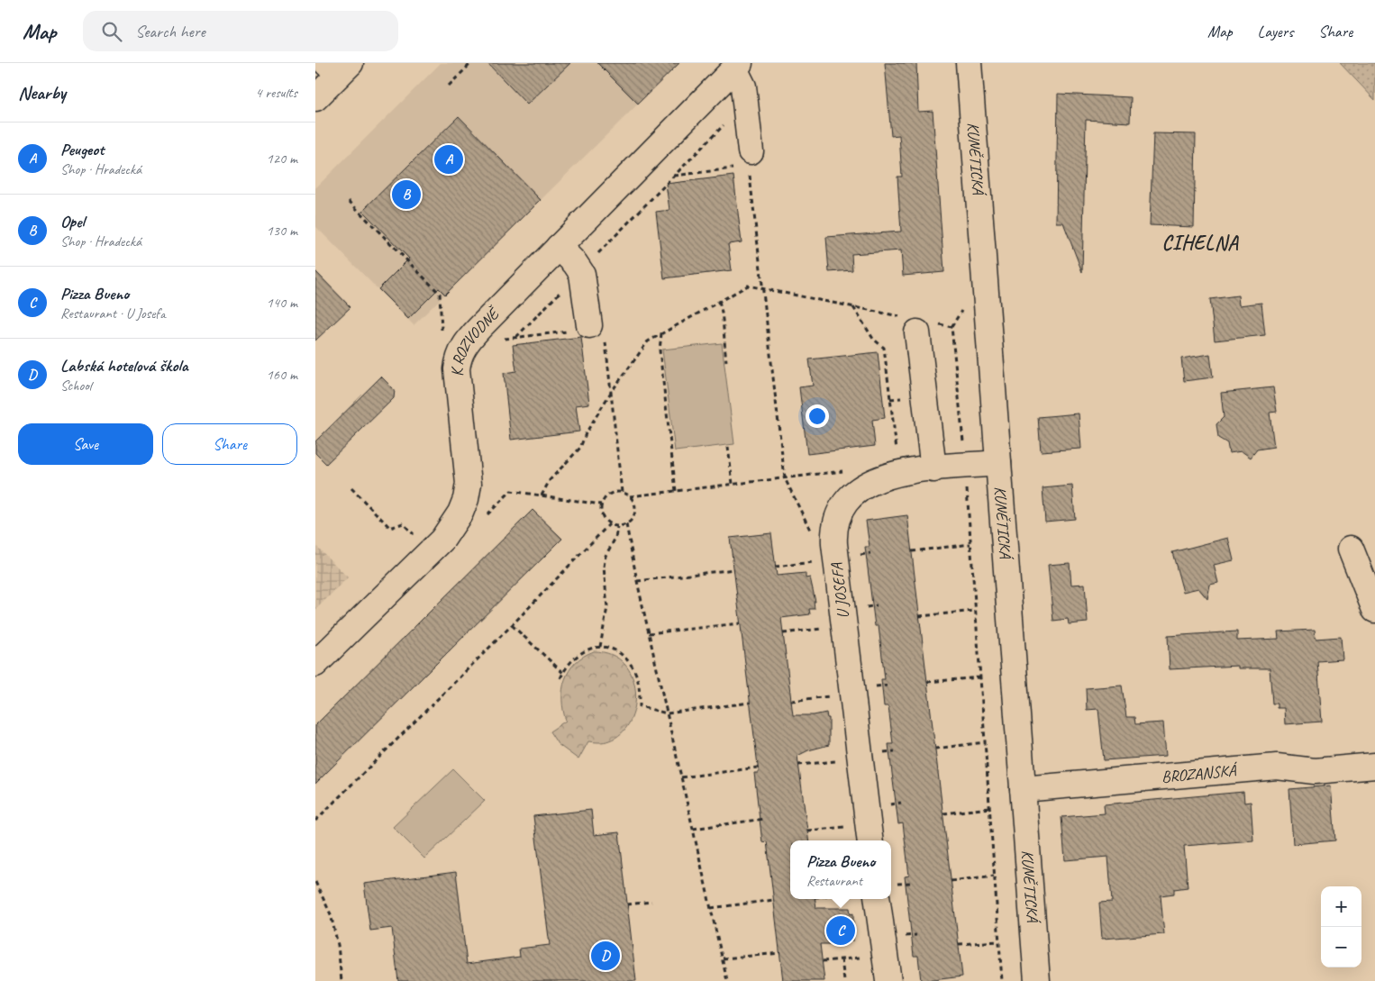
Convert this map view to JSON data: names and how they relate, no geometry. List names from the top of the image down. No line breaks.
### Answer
{"streets":{"street":["KUNĚTICKÁ","K ROZVODNĚ","U JOSEFA","BROZANSKÁ"]},"crossings":[["KUNĚTICKÁ","U JOSEFA"],["KUNĚTICKÁ","BROZANSKÁ"]],"districts":["CIHELNA"],"page":{"header":"Map","search":"Search here","nav":["Map","Layers","Share"],"heading":["Nearby","4 results"],"list":[{"mark":"A","name":"Peugeot","note":"Shop · Hradecká","value":"120 m"},{"mark":"B","name":"Opel","note":"Shop · Hradecká","value":"130 m"},{"mark":"C","name":"Pizza Bueno","note":"Restaurant · U Josefa","value":"140 m"},{"mark":"D","name":"Labská hotelová škola","note":"School","value":"160 m"}],"pins":["A","B","C","D"],"buttons":["Save","Share"],"popup":["Pizza Bueno","Restaurant"],"map_buttons":["+","−"]}}
